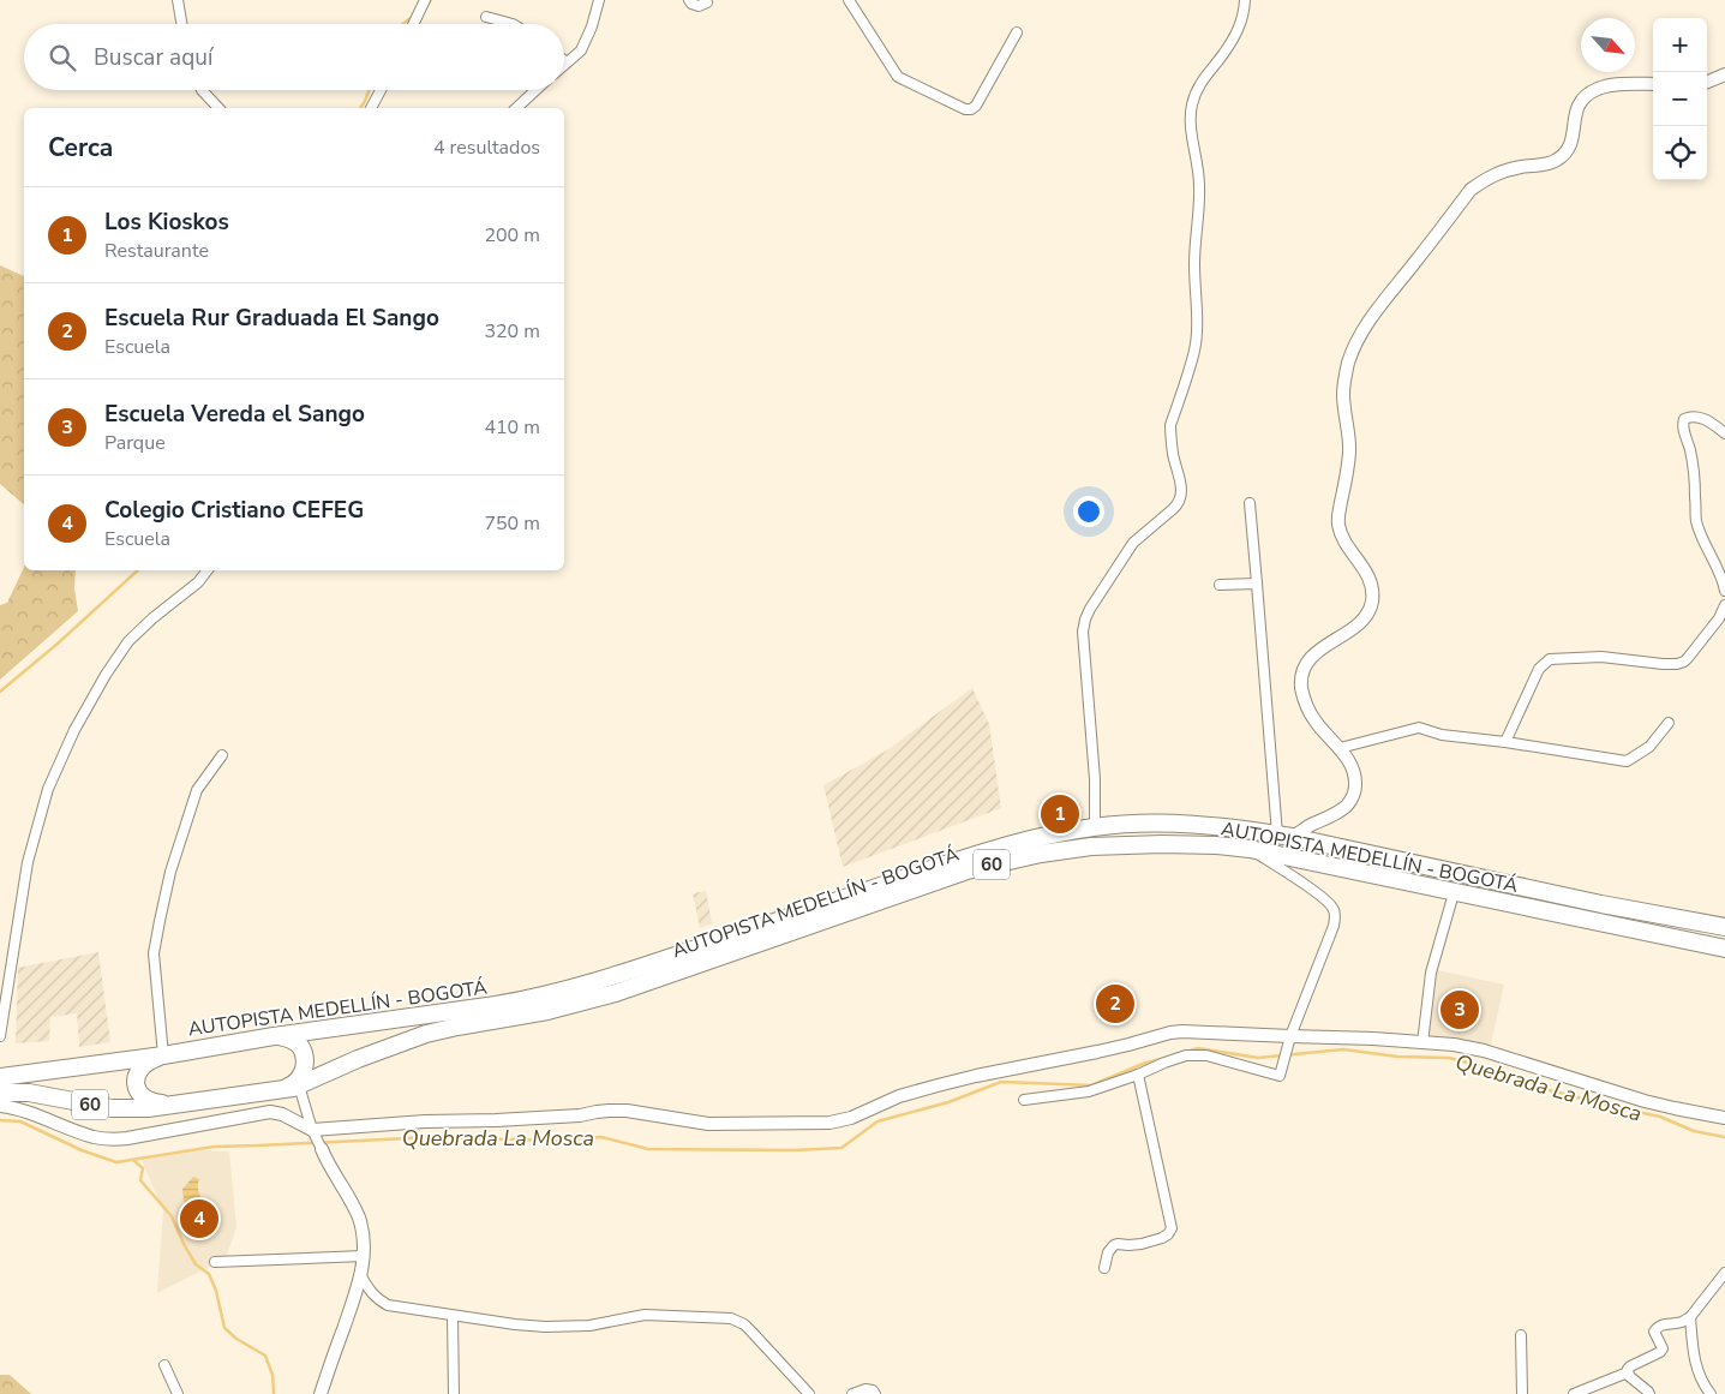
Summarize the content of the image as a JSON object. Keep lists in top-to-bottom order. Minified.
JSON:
{"streets":{"highway":["AUTOPISTA MEDELLÍN - BOGOTÁ","60"]},"water":["Quebrada La Mosca"],"north":"bottom right","page":{"map_buttons":["+","−"],"search":"Buscar aquí","heading":["Cerca","4 resultados"],"list":[{"mark":"1","name":"Los Kioskos","note":"Restaurante","value":"200 m"},{"mark":"2","name":"Escuela Rur Graduada El Sango","note":"Escuela","value":"320 m"},{"mark":"3","name":"Escuela Vereda el Sango","note":"Parque","value":"410 m"},{"mark":"4","name":"Colegio Cristiano CEFEG","note":"Escuela","value":"750 m"}],"pins":["1","2","3","4"]}}
